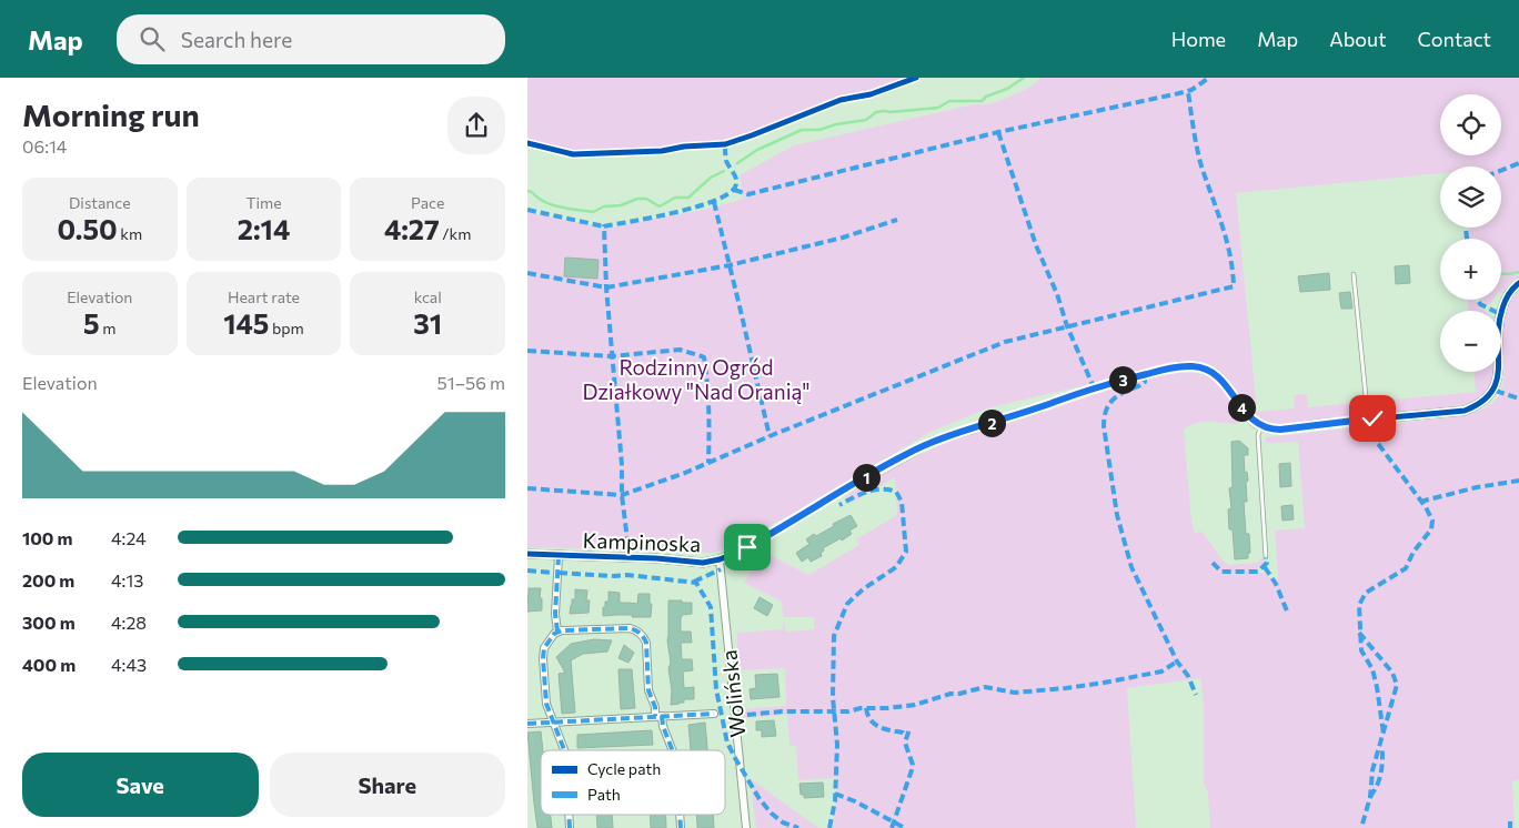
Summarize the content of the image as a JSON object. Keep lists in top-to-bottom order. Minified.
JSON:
{"streets":{"street":["Kampinoska","Wolińska"]},"crossings":[["Kampinoska","Wolińska"]],"parks":["Rodzinny Ogród Działkowy \"Nad Oranią\""],"legend":["Cycle path","Path"],"page":{"header":"Map","search":"Search here","nav":["Home","Map","About","Contact"],"heading":["Morning run","06:14"],"map_buttons":["+","−"],"stats":[["Distance","0.50 km"],["Time","2:14"],["Pace","4:27 /km"],["Elevation","5 m"],["Heart rate","145 bpm"],["kcal","31"]],"chart":["Elevation","51–56 m"],"pins":["3","4","2","1"],"list":[{"name":"100 m","note":"4:24"},{"name":"200 m","note":"4:13"},{"name":"300 m","note":"4:28"},{"name":"400 m","note":"4:43"}],"buttons":["Save","Share"]}}
